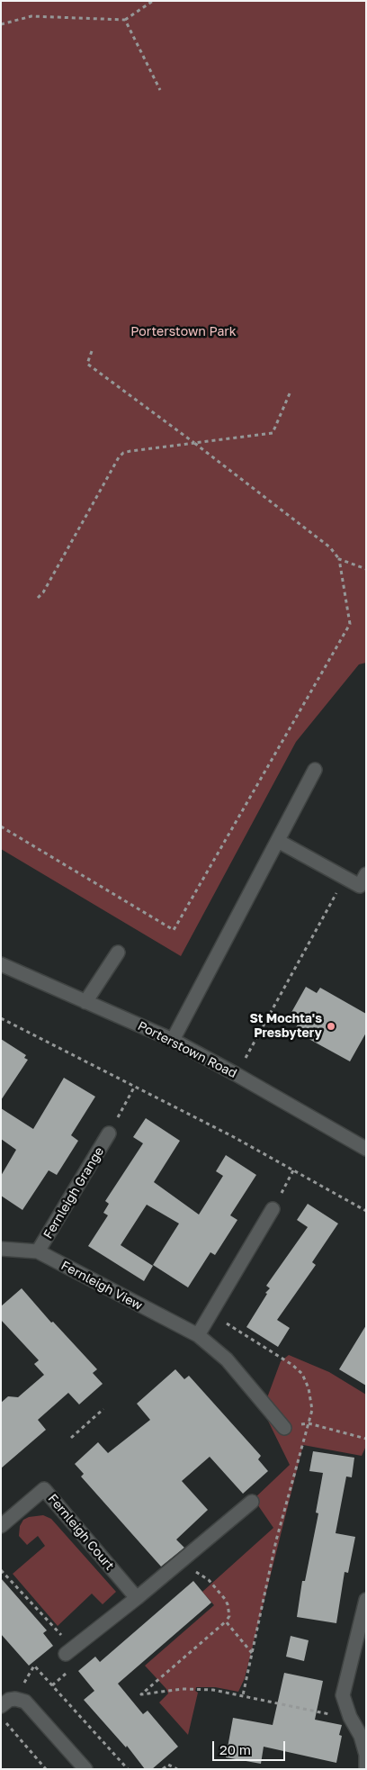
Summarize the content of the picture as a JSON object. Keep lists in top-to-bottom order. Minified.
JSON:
{"streets":{"street":["Porterstown Road","Fernleigh Grange","Fernleigh View","Fernleigh Court"]},"crossings":[["Fernleigh Grange","Fernleigh View"]],"parks":["Porterstown Park"],"places":["St Mochta's Presbytery"],"scale_bar":"20 m"}
